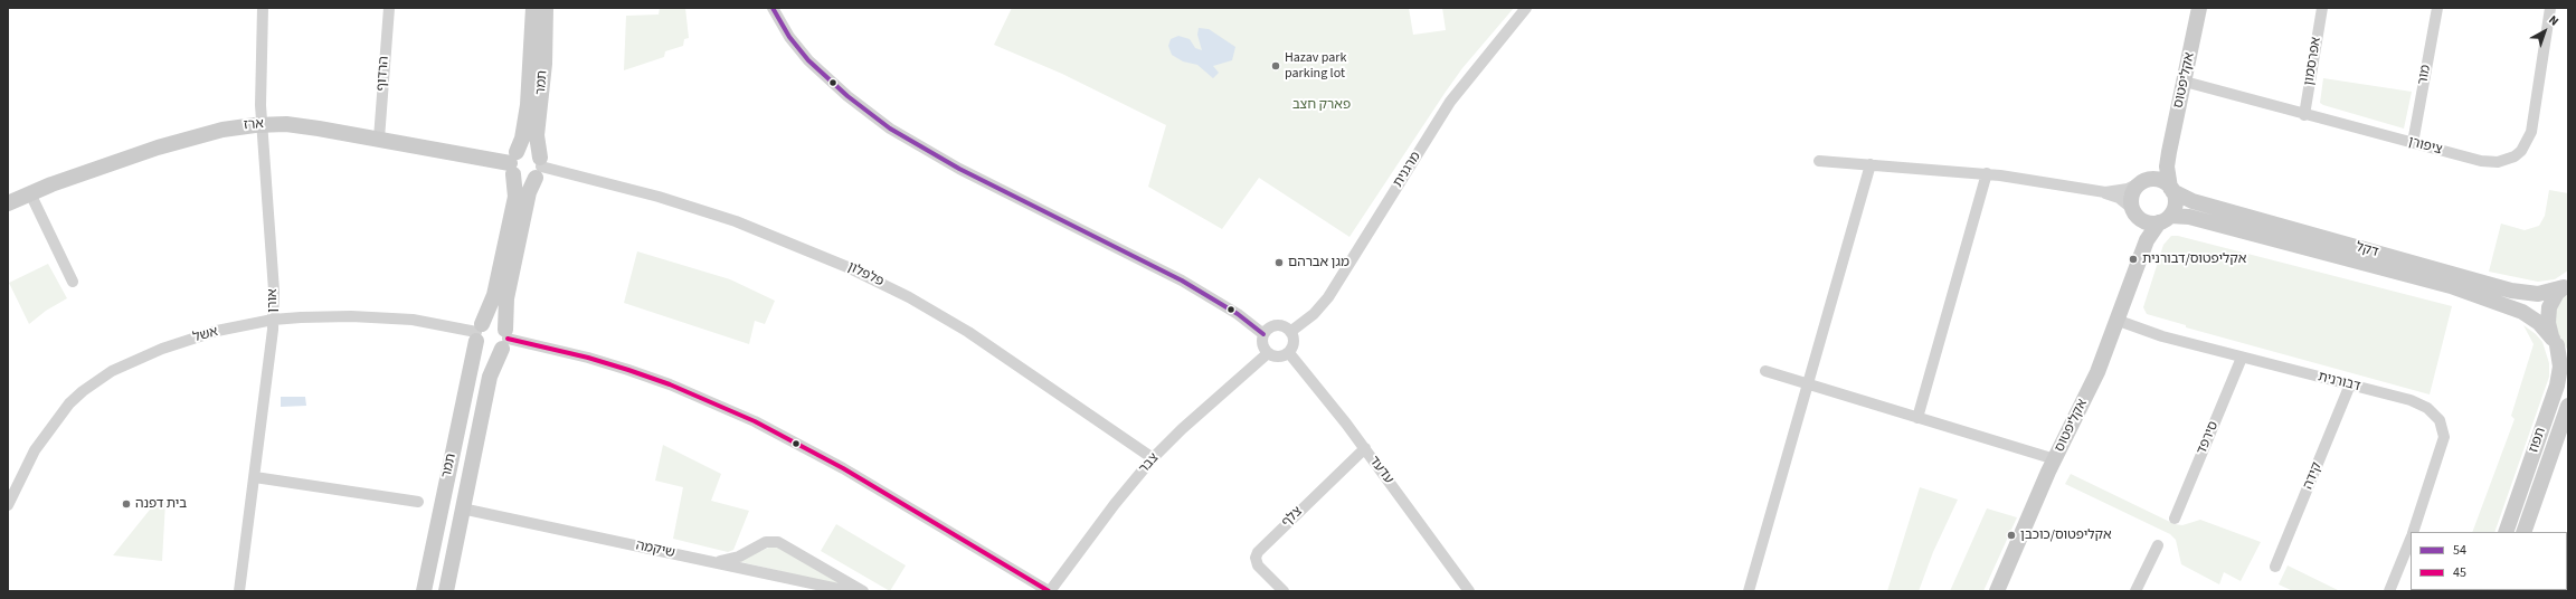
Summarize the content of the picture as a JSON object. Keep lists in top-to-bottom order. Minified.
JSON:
{"streets":{"street":["אפרסמון","הרדוף","מור","אקליפטוס","תמר","ארז","ציפורן","מרגנית","דקל","פלפלון","אורן","אשל","דבורנית","סירפד","תפוז","צבר","עדעד","קידה","צלף","שיקמה"]},"crossings":[["אפרסמון","ציפורן"],["הרדוף","ארז"],["מור","ציפורן"],["אקליפטוס","ציפורן"],["אקליפטוס","דקל"],["אקליפטוס","דבורנית"],["תמר","ארז"],["תמר","פלפלון"],["תמר","אשל"],["תמר","שיקמה"],["ארז","אורן"],["מרגנית","צבר"],["מרגנית","עדעד"],["דקל","תפוז"],["פלפלון","צבר"],["אורן","אשל"],["דבורנית","סירפד"],["דבורנית","קידה"],["צבר","עדעד"],["עדעד","צלף"]],"parks":["פארק חצב"],"places":["Hazav park parking lot","אקליפטוס/דבורנית","מגן אברהם","בית דפנה","אקליפטוס/כוכבן"],"lines":["transit line 54","transit line 45"],"legend":["54","45"],"north":"top right"}
